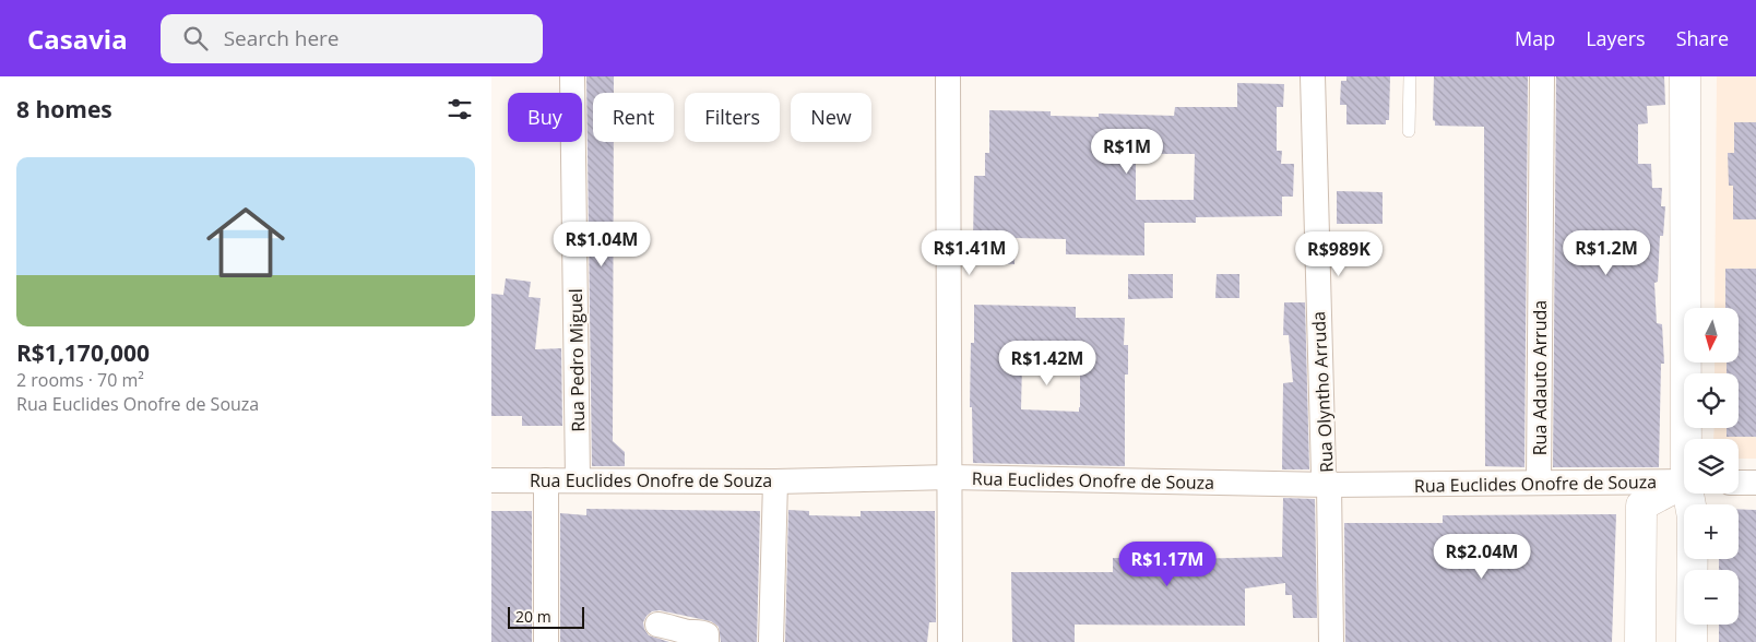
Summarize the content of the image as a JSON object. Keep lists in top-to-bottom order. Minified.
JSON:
{"streets":{"street":["Rua Pedro Miguel","Rua Adauto Arruda","Rua Olyntho Arruda","Rua Euclides Onofre de Souza"]},"crossings":[["Rua Pedro Miguel","Rua Euclides Onofre de Souza"],["Rua Adauto Arruda","Rua Euclides Onofre de Souza"],["Rua Olyntho Arruda","Rua Euclides Onofre de Souza"]],"scale_bar":"20 m","north":"bottom","page":{"header":"Casavia","search":"Search here","nav":["Map","Layers","Share"],"heading":"8 homes","chip":["Buy","Rent","Filters","New"],"price":["R$1M","R$1.04M","R$1.41M","R$1.2M","R$989K","R$1.42M","R$2.04M","R$1.17M"],"list":[{"name":"R$1,170,000","note":"2 rooms · 70 m² · Rua Euclides Onofre de Souza"}],"map_buttons":["+","−"],"scale":"20 m"}}
